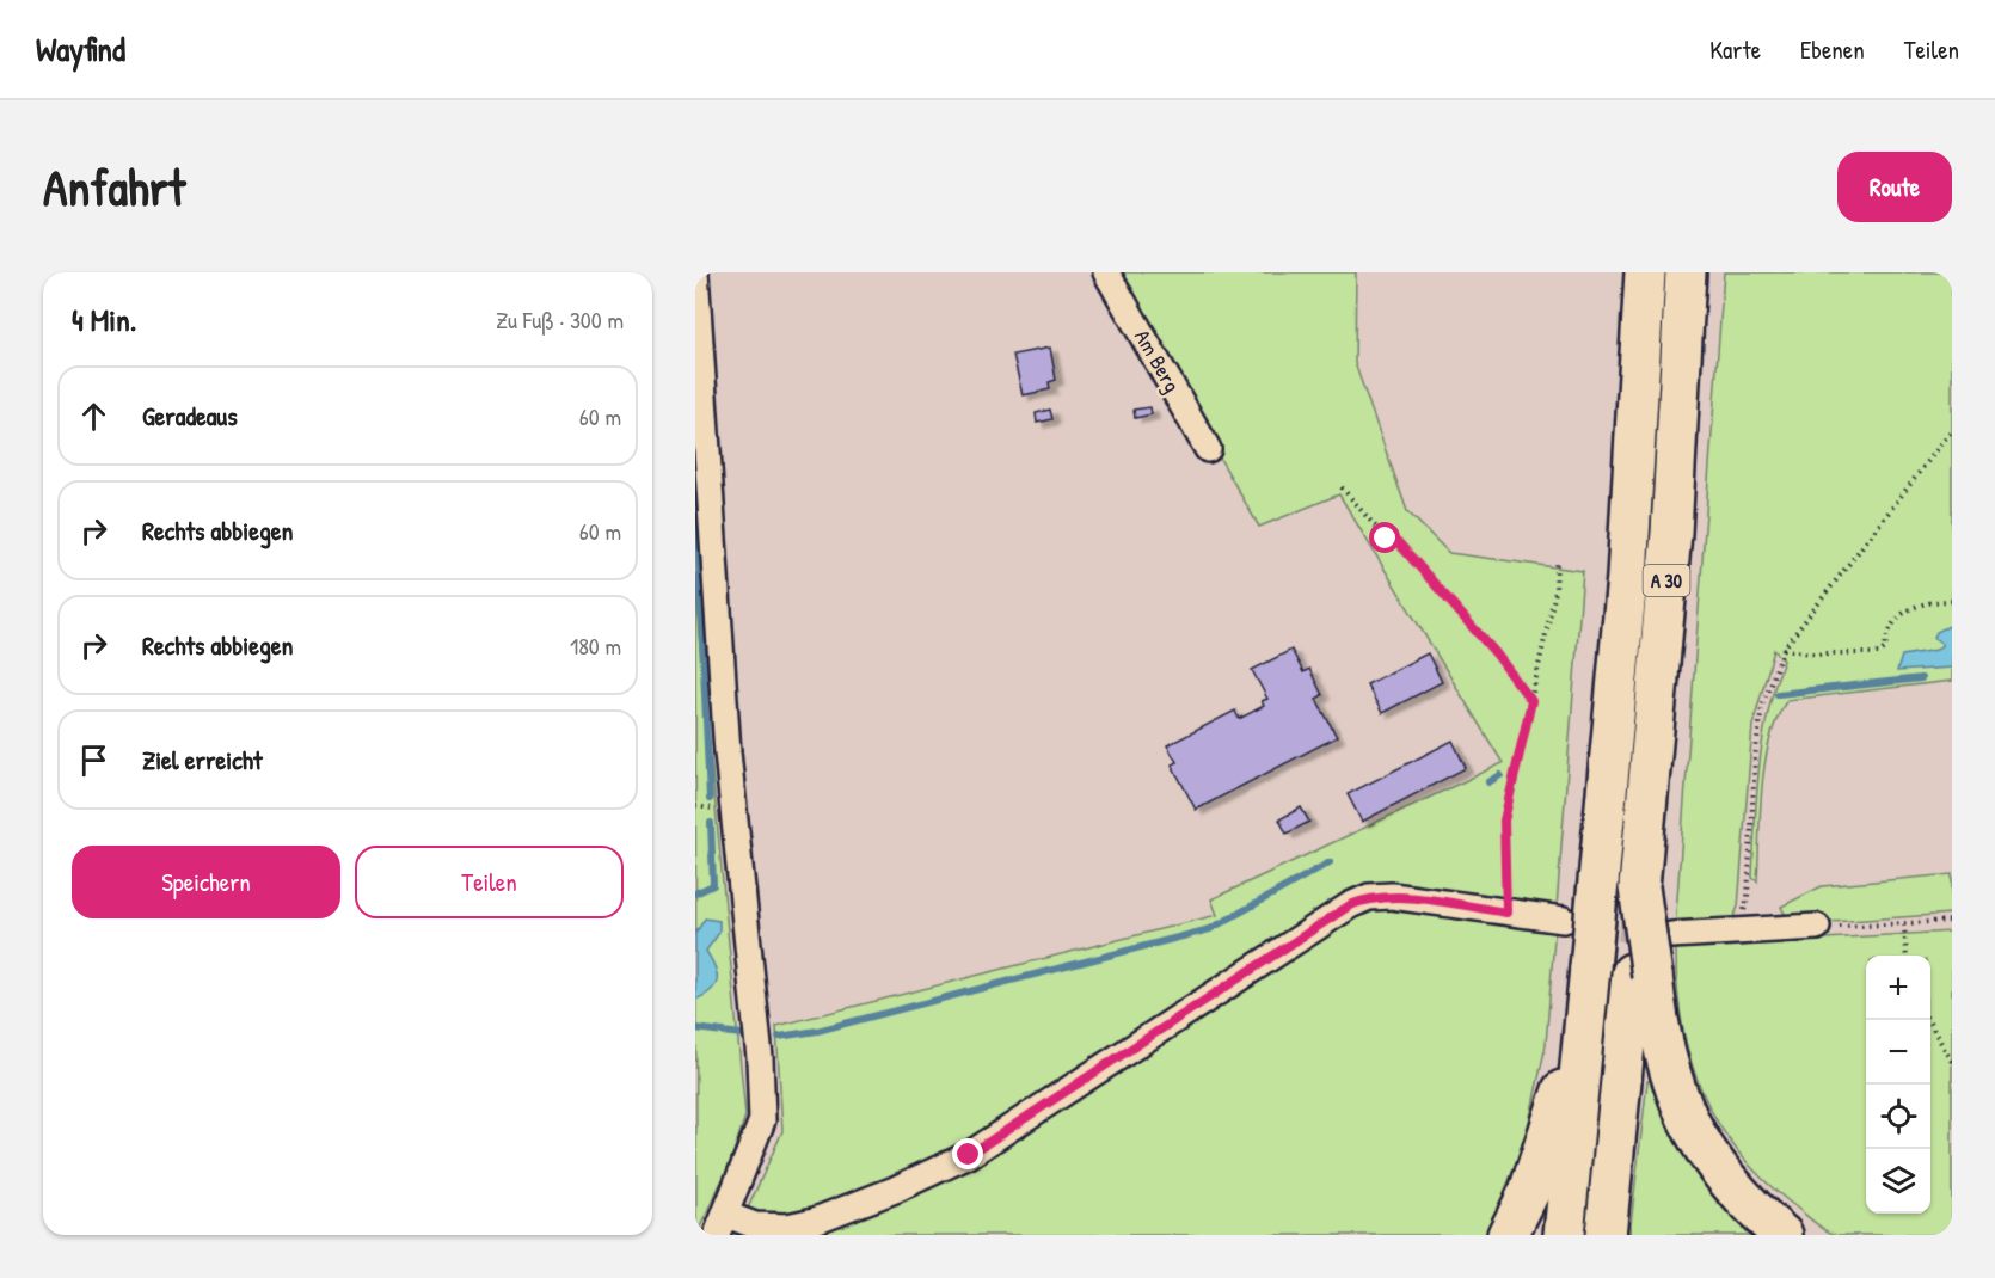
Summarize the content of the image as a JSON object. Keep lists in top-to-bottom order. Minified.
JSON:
{"streets":{"highway":["A 30"],"street":["Am Berg"]},"page":{"header":"Wayfind","nav":["Karte","Ebenen","Teilen"],"buttons":["Route",["Speichern","Teilen"]],"title":"Anfahrt","heading":["4 Min.","Zu Fuß · 300 m"],"list":[["Geradeaus","60 m"],["Rechts abbiegen","60 m"],["Rechts abbiegen","180 m"],"Ziel erreicht"],"map_buttons":["+","−"]}}
